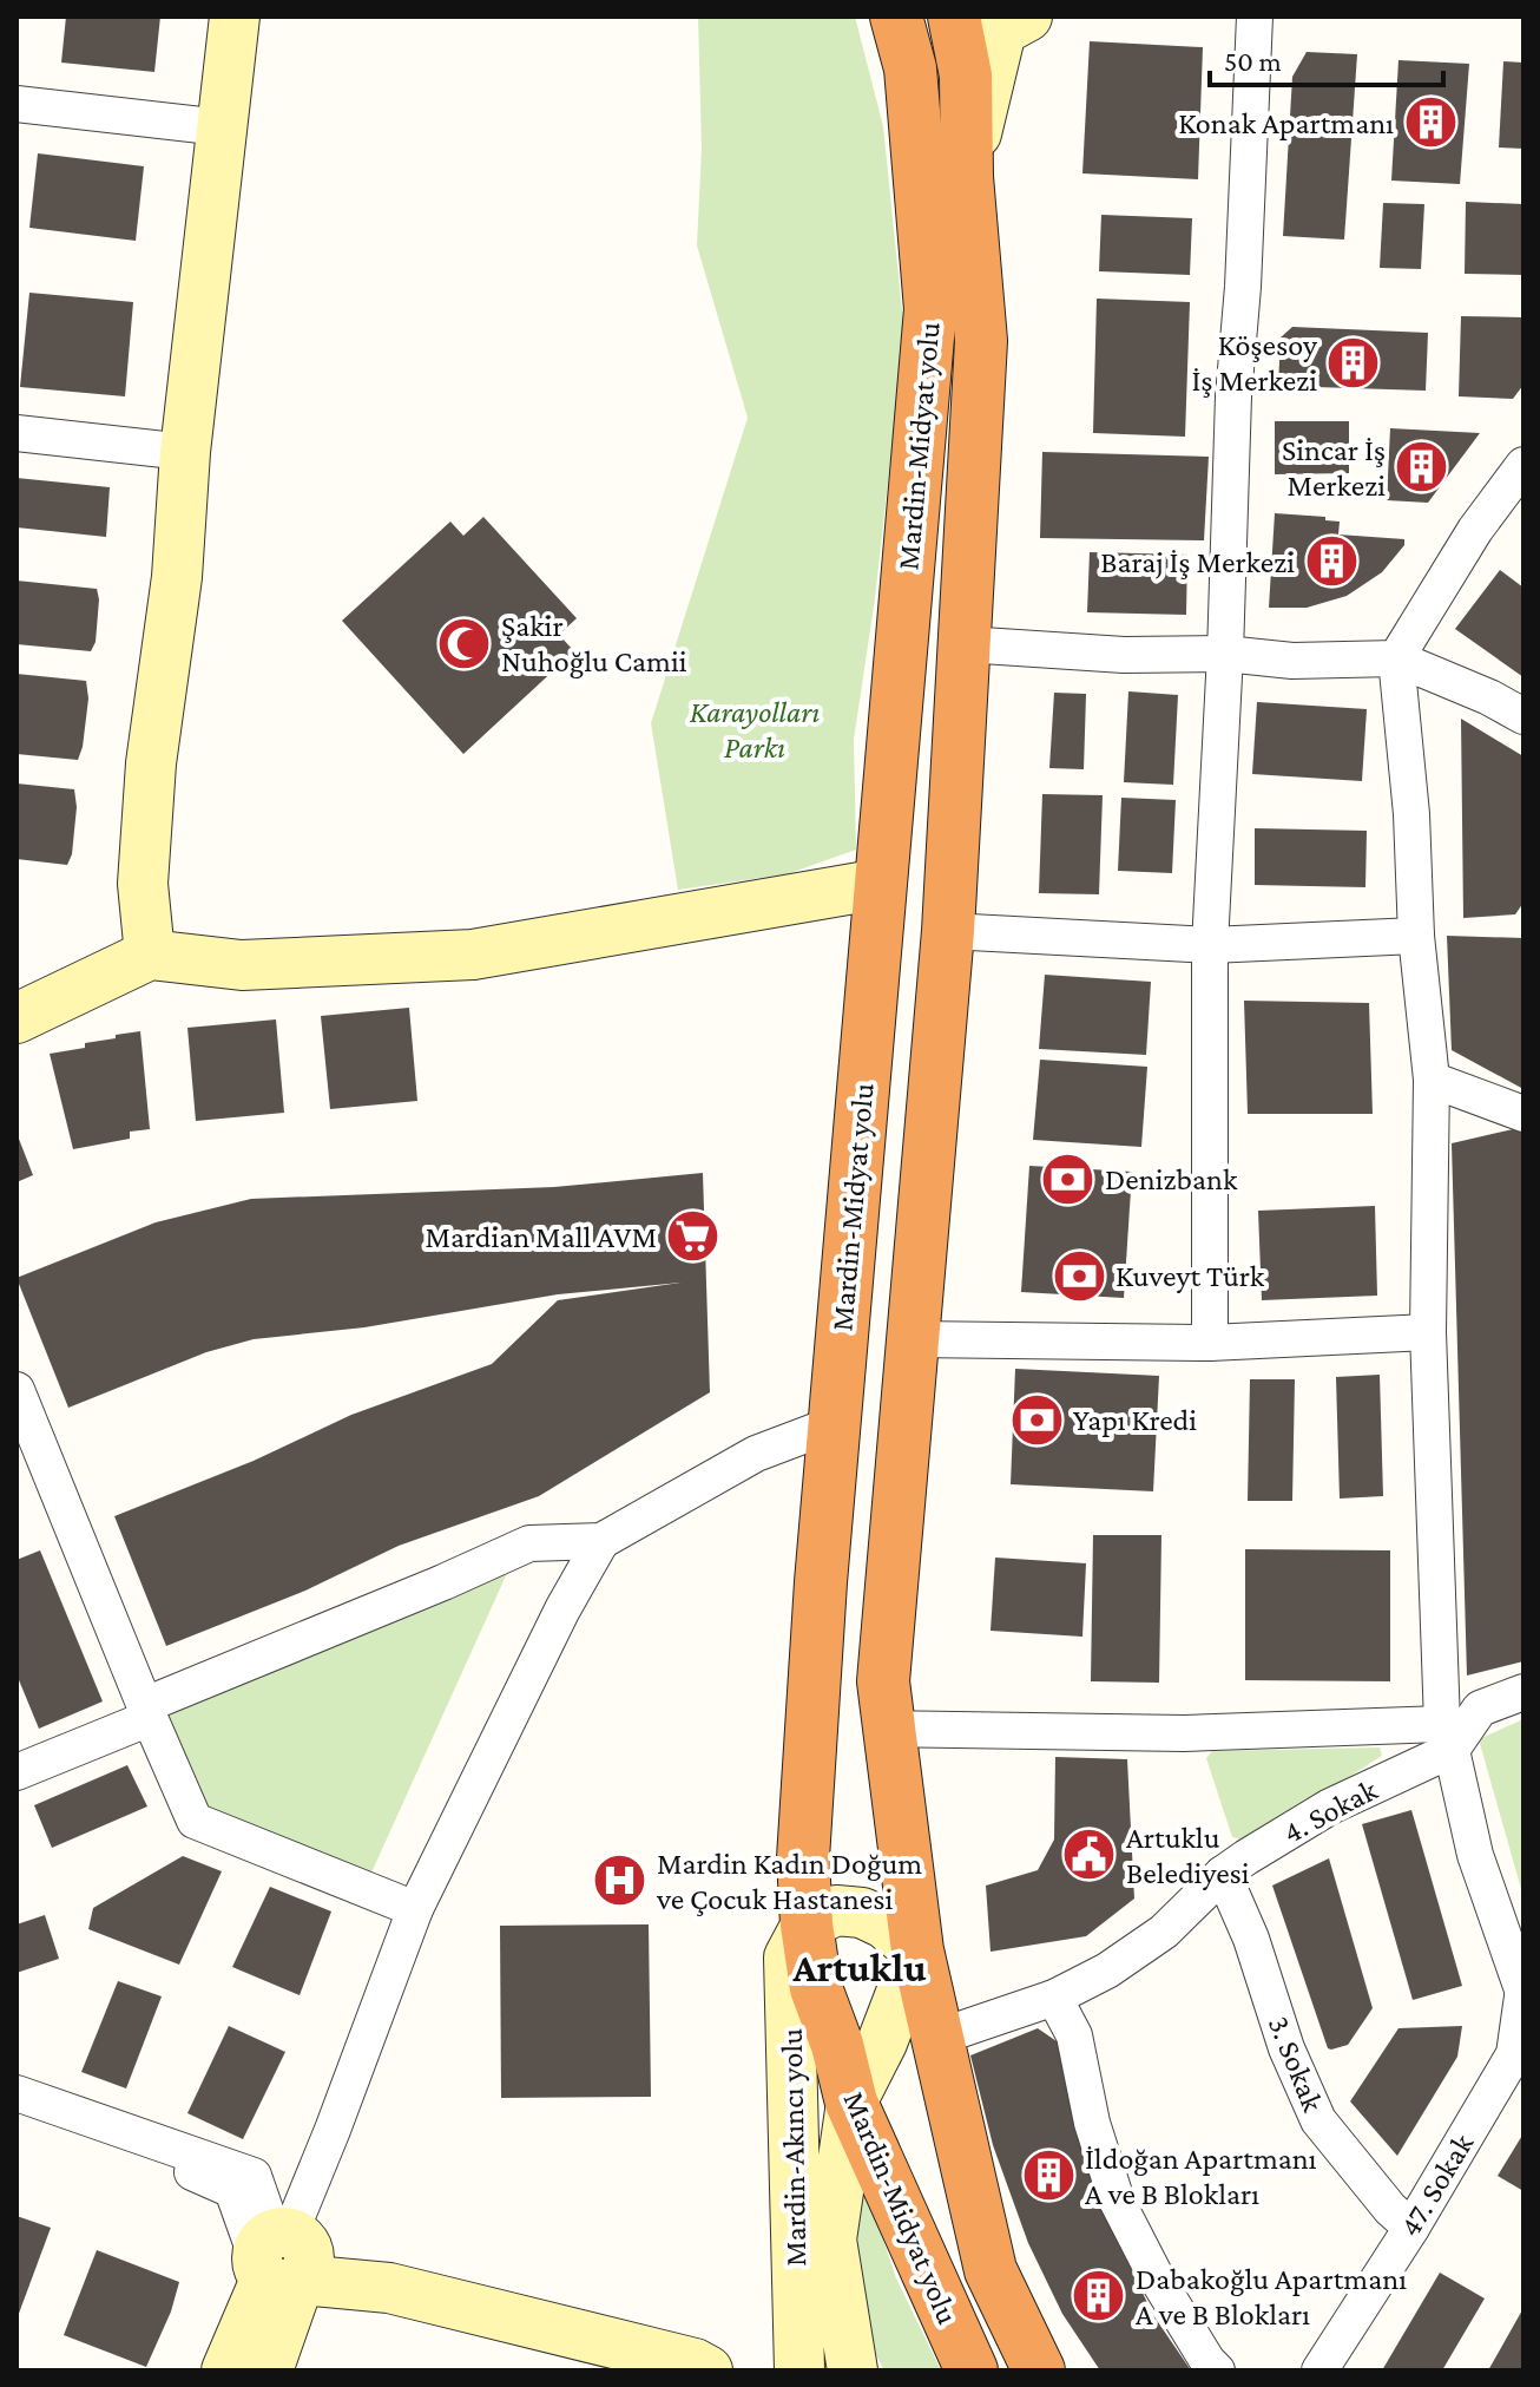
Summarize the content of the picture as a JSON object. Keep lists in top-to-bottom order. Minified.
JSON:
{"streets":{"highway":["Mardin-Midyat yolu"],"street":["4. Sokak","3. Sokak","Mardin-Akıncı yolu","47. Sokak"]},"crossings":[["Mardin-Midyat yolu","4. Sokak"],["Mardin-Midyat yolu","Mardin-Akıncı yolu"],["4. Sokak","3. Sokak"],["3. Sokak","47. Sokak"]],"districts":["Artuklu"],"parks":["Karayolları Parkı"],"places":{"building":["Konak Apartmanı","Köşesoy İş Merkezi","Sincar İş Merkezi","Baraj İş Merkezi","İldoğan Apartmanı A ve B Blokları","Dabakoğlu Apartmanı A ve B Blokları"],"mosque":["Şakir Nuhoğlu Camii"],"bank":["Denizbank","Kuveyt Türk","Yapı Kredi"],"supermarket":["Mardian Mall AVM"],"public building":["Artuklu Belediyesi"],"hospital":["Mardin Kadın Doğum ve Çocuk Hastanesi"]},"scale_bar":"50 m"}
